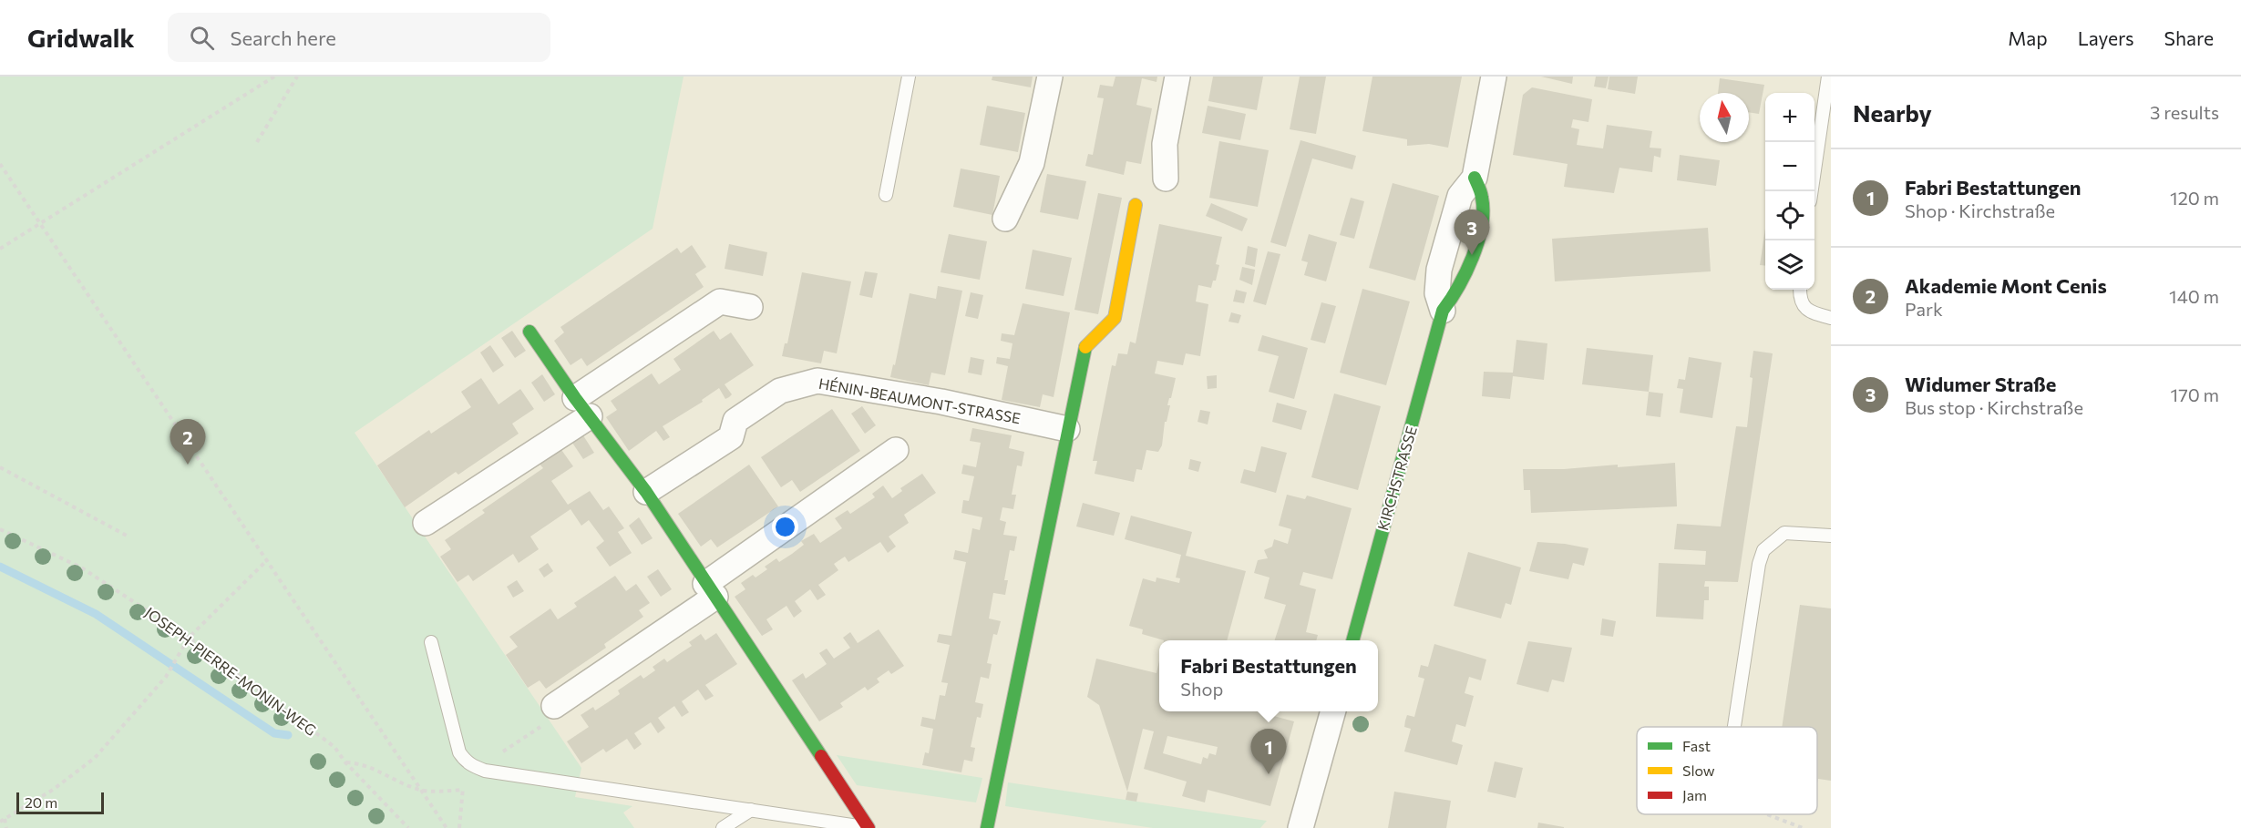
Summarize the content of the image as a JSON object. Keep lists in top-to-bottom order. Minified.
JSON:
{"streets":{"street":["HÉNIN-BEAUMONT-STRASSE","KIRCHSTRASSE"],"path":["JOSEPH-PIERRE-MONIN-WEG"]},"legend":["Fast","Slow","Jam"],"scale_bar":"20 m","north":"top","page":{"header":"Gridwalk","search":"Search here","nav":["Map","Layers","Share"],"heading":["Nearby","3 results"],"map_buttons":["+","−"],"list":[{"mark":"1","name":"Fabri Bestattungen","note":"Shop · Kirchstraße","value":"120 m"},{"mark":"2","name":"Akademie Mont Cenis","note":"Park","value":"140 m"},{"mark":"3","name":"Widumer Straße","note":"Bus stop · Kirchstraße","value":"170 m"}],"pins":["3","2","1"],"popup":["Fabri Bestattungen","Shop"],"scale":"20 m"}}
